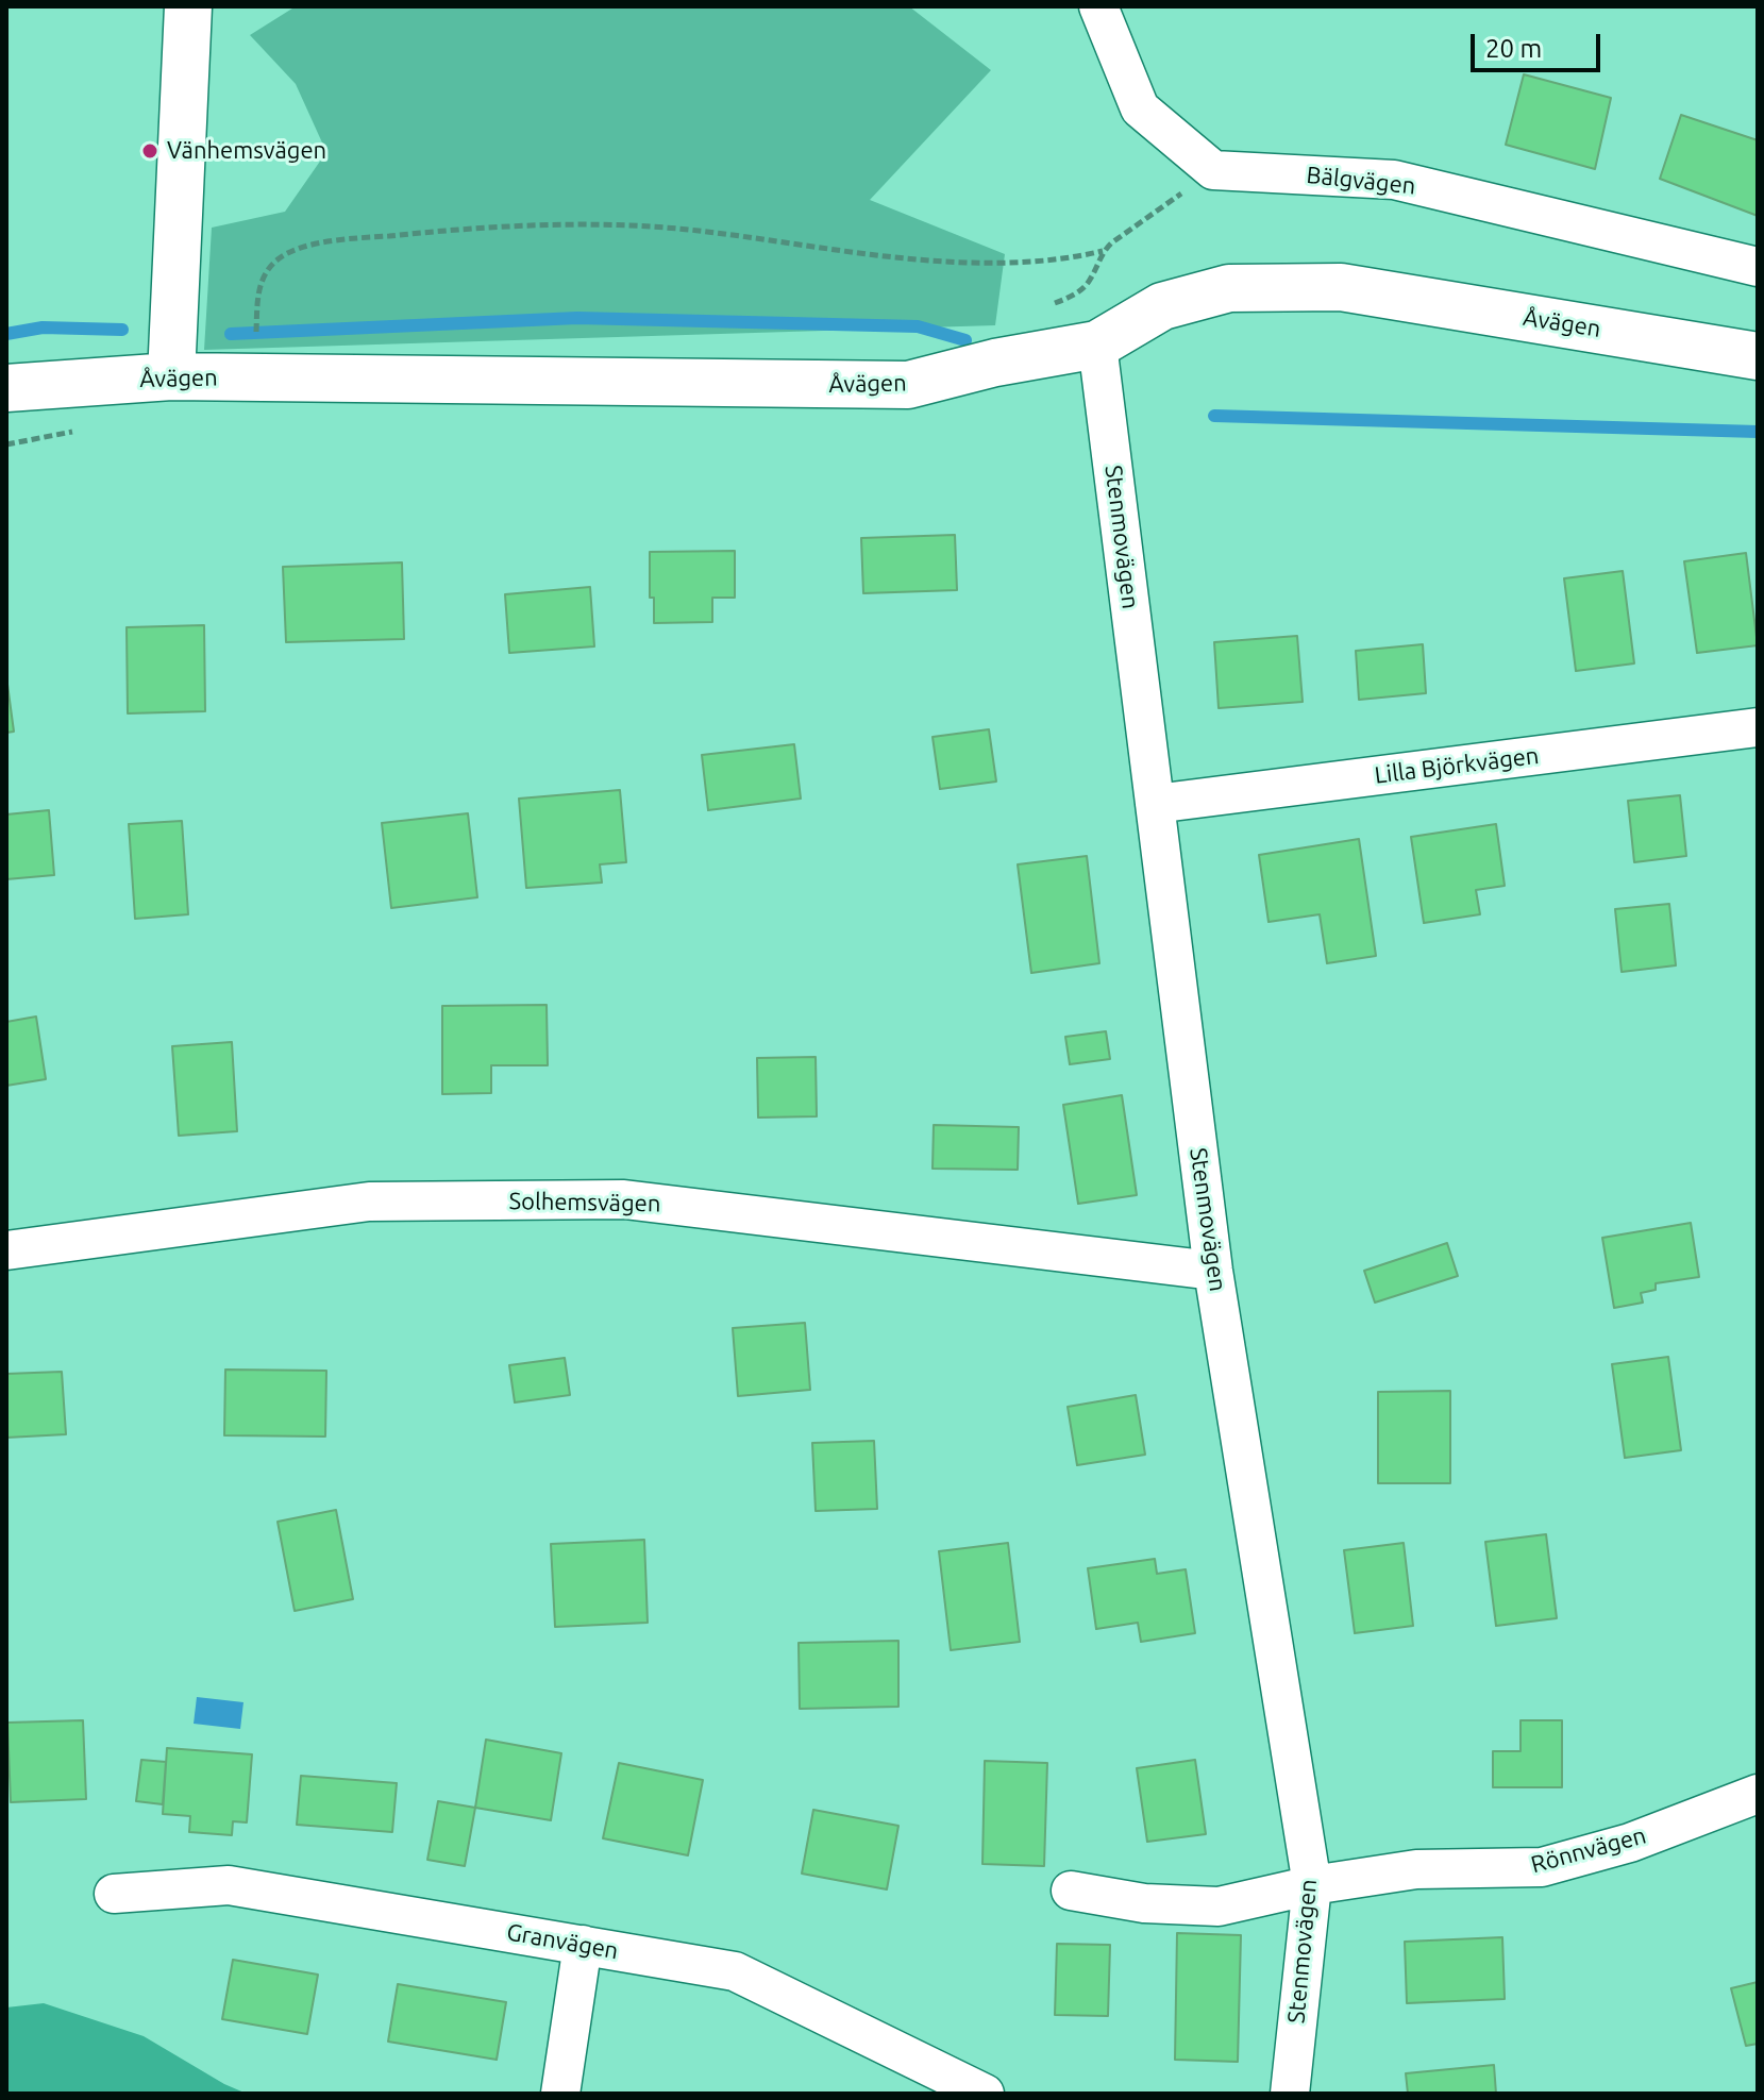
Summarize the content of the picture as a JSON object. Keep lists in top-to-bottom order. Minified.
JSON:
{"streets":{"street":["Bälgvägen","Åvägen","Stenmovägen","Lilla Björkvägen","Solhemsvägen","Rönnvägen","Granvägen"]},"crossings":[["Åvägen","Stenmovägen"],["Stenmovägen","Lilla Björkvägen"],["Stenmovägen","Solhemsvägen"],["Stenmovägen","Rönnvägen"]],"places":["Vänhemsvägen"],"scale_bar":"20 m"}
